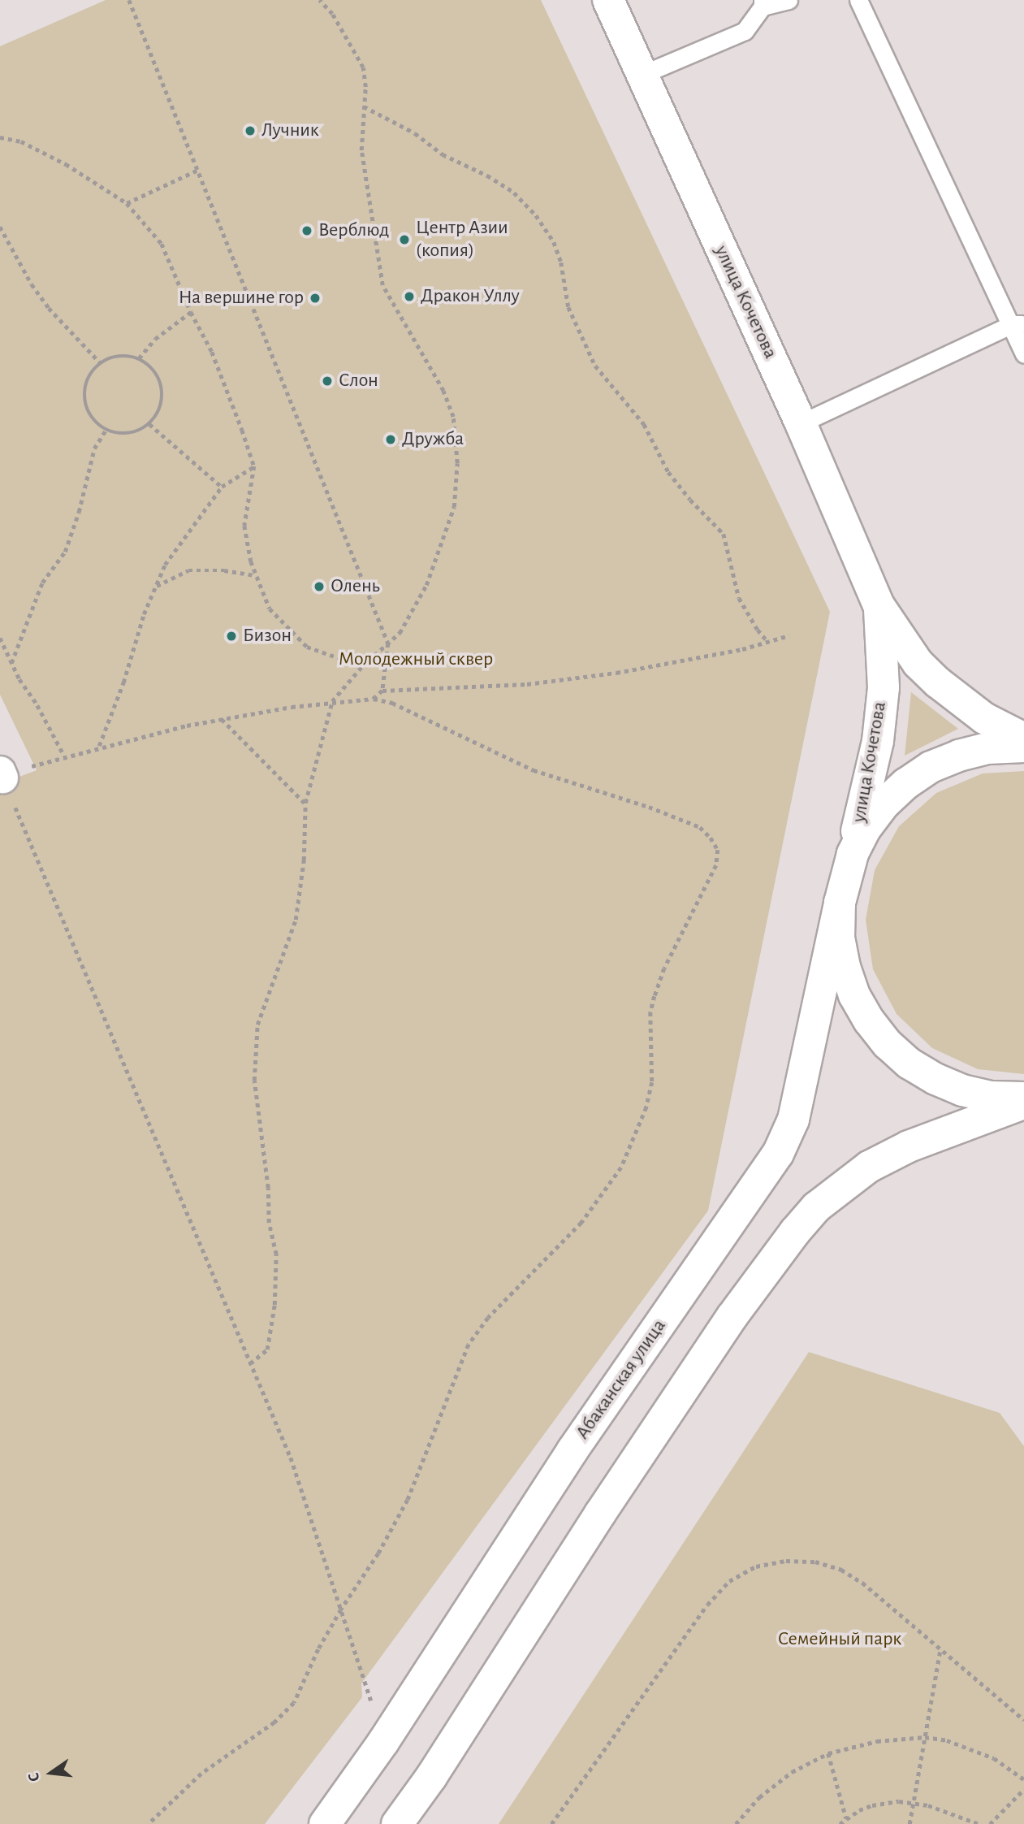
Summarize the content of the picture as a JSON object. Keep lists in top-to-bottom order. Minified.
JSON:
{"streets":{"main road":["улица Кочетова","Абаканская улица"]},"crossings":[["улица Кочетова","Абаканская улица"]],"parks":["Молодежный сквер","Семейный парк"],"places":["Лучник","Верблюд","Центр Азии (копия)","Дракон Уллу","На вершине гор","Слон","Дружба","Олень","Бизон"],"north":"left"}
